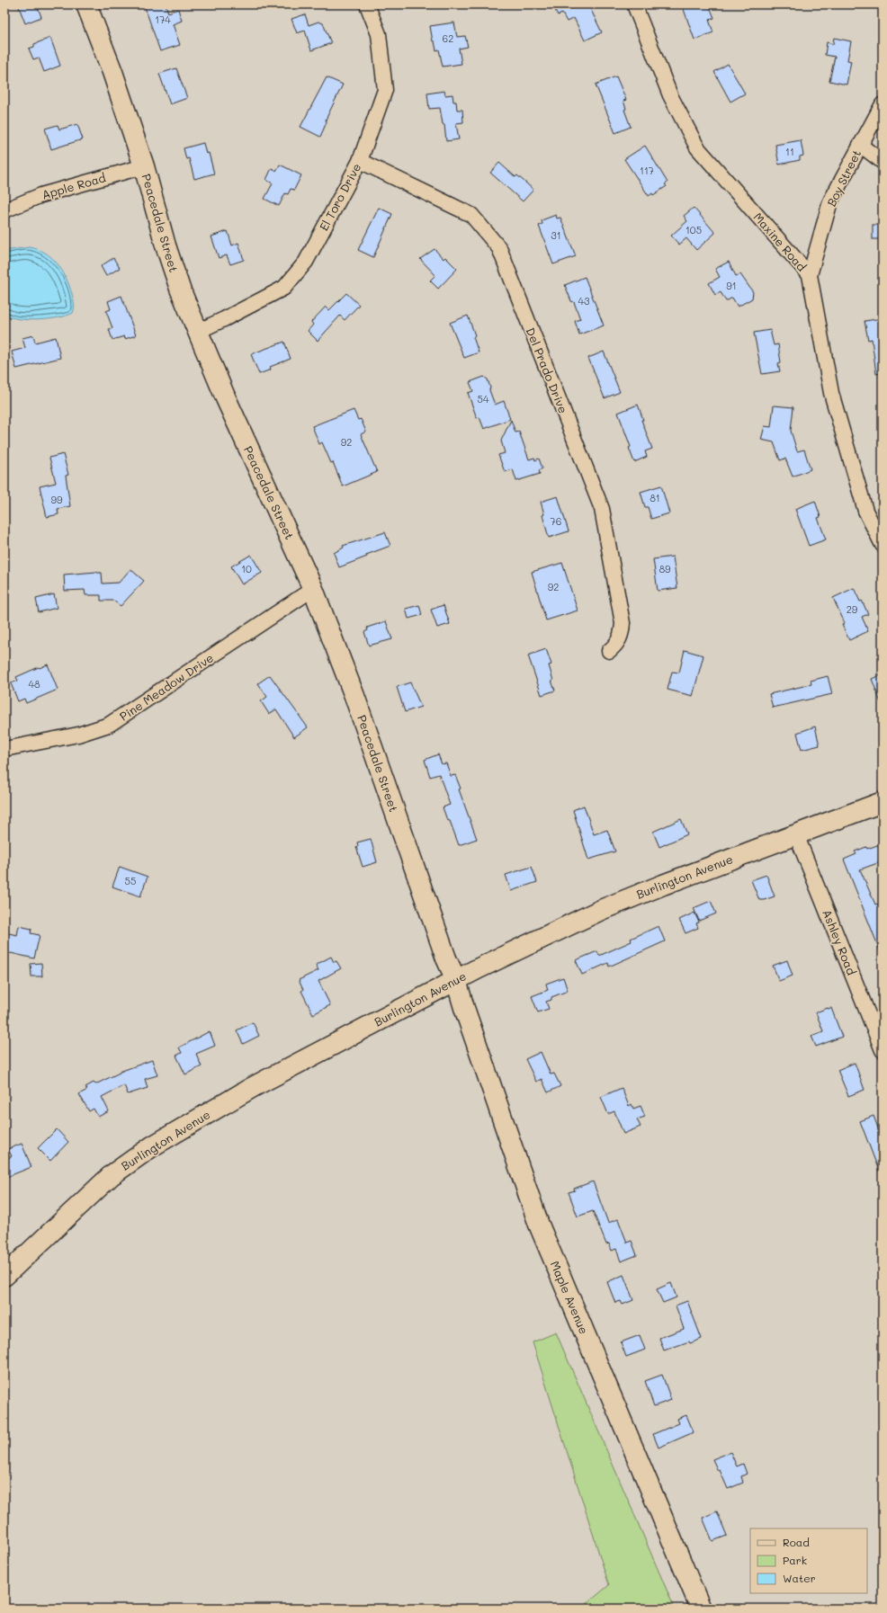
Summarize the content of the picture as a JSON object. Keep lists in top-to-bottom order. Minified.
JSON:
{"streets":{"main road":["Peacedale Street","Burlington Avenue","Maple Avenue"],"street":["Boy Street","Apple Road","El Toro Drive","Maxine Road","Del Prado Drive","Pine Meadow Drive","Ashley Road"]},"crossings":[["Boy Street","Maxine Road"],["Apple Road","Peacedale Street"],["El Toro Drive","Peacedale Street"],["El Toro Drive","Del Prado Drive"],["Peacedale Street","Pine Meadow Drive"],["Peacedale Street","Burlington Avenue"],["Peacedale Street","Maple Avenue"],["Burlington Avenue","Ashley Road"],["Burlington Avenue","Maple Avenue"]],"house_numbers":["174","62","11","117","105","31","91","43","54","92","81","99","76","10","89","92","29","48","55"],"legend":["Road","Park","Water"]}
